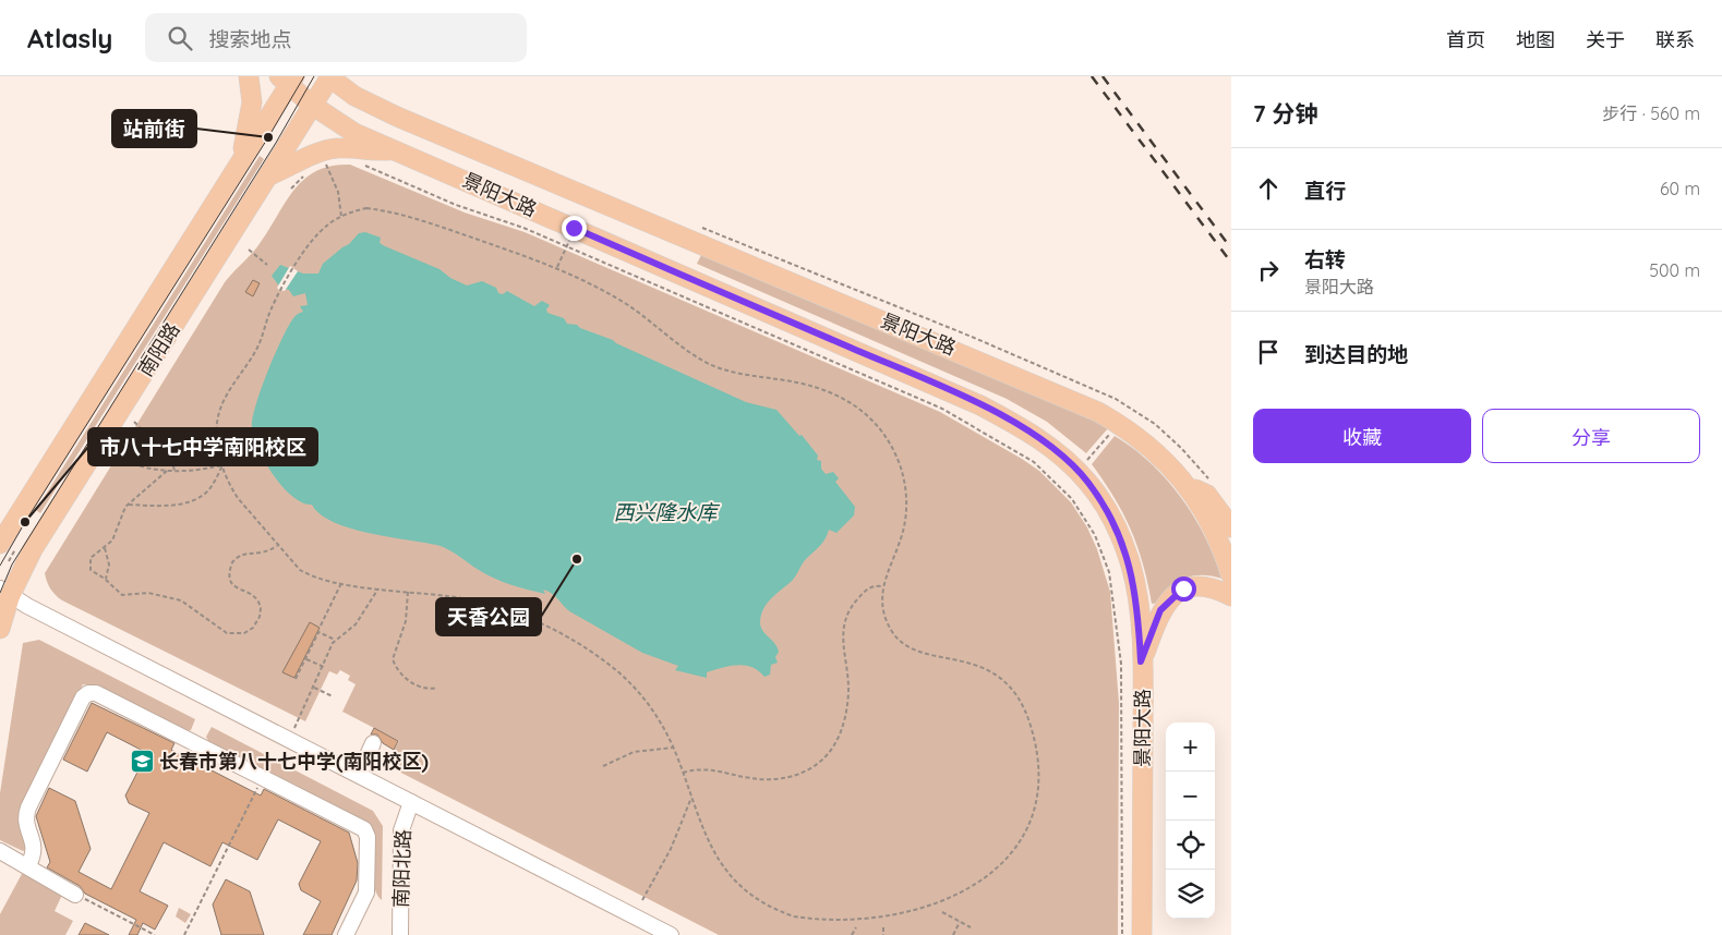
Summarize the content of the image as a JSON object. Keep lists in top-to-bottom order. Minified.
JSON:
{"streets":{"main road":["景阳大路","南阳路"],"street":["南阳北路"]},"crossings":[["景阳大路","南阳路"]],"water":["西兴隆水库"],"places":{"other":["站前街","市八十七中学南阳校区","天香公园"],"school or university":["长春市第八十七中学(南阳校区)"]},"page":{"header":"Atlasly","search":"搜索地点","nav":["首页","地图","关于","联系"],"heading":["7 分钟","步行 · 560 m"],"list":[["直行","60 m"],["右转","景阳大路","500 m"],"到达目的地"],"buttons":["收藏","分享"],"map_buttons":["+","−"]}}
